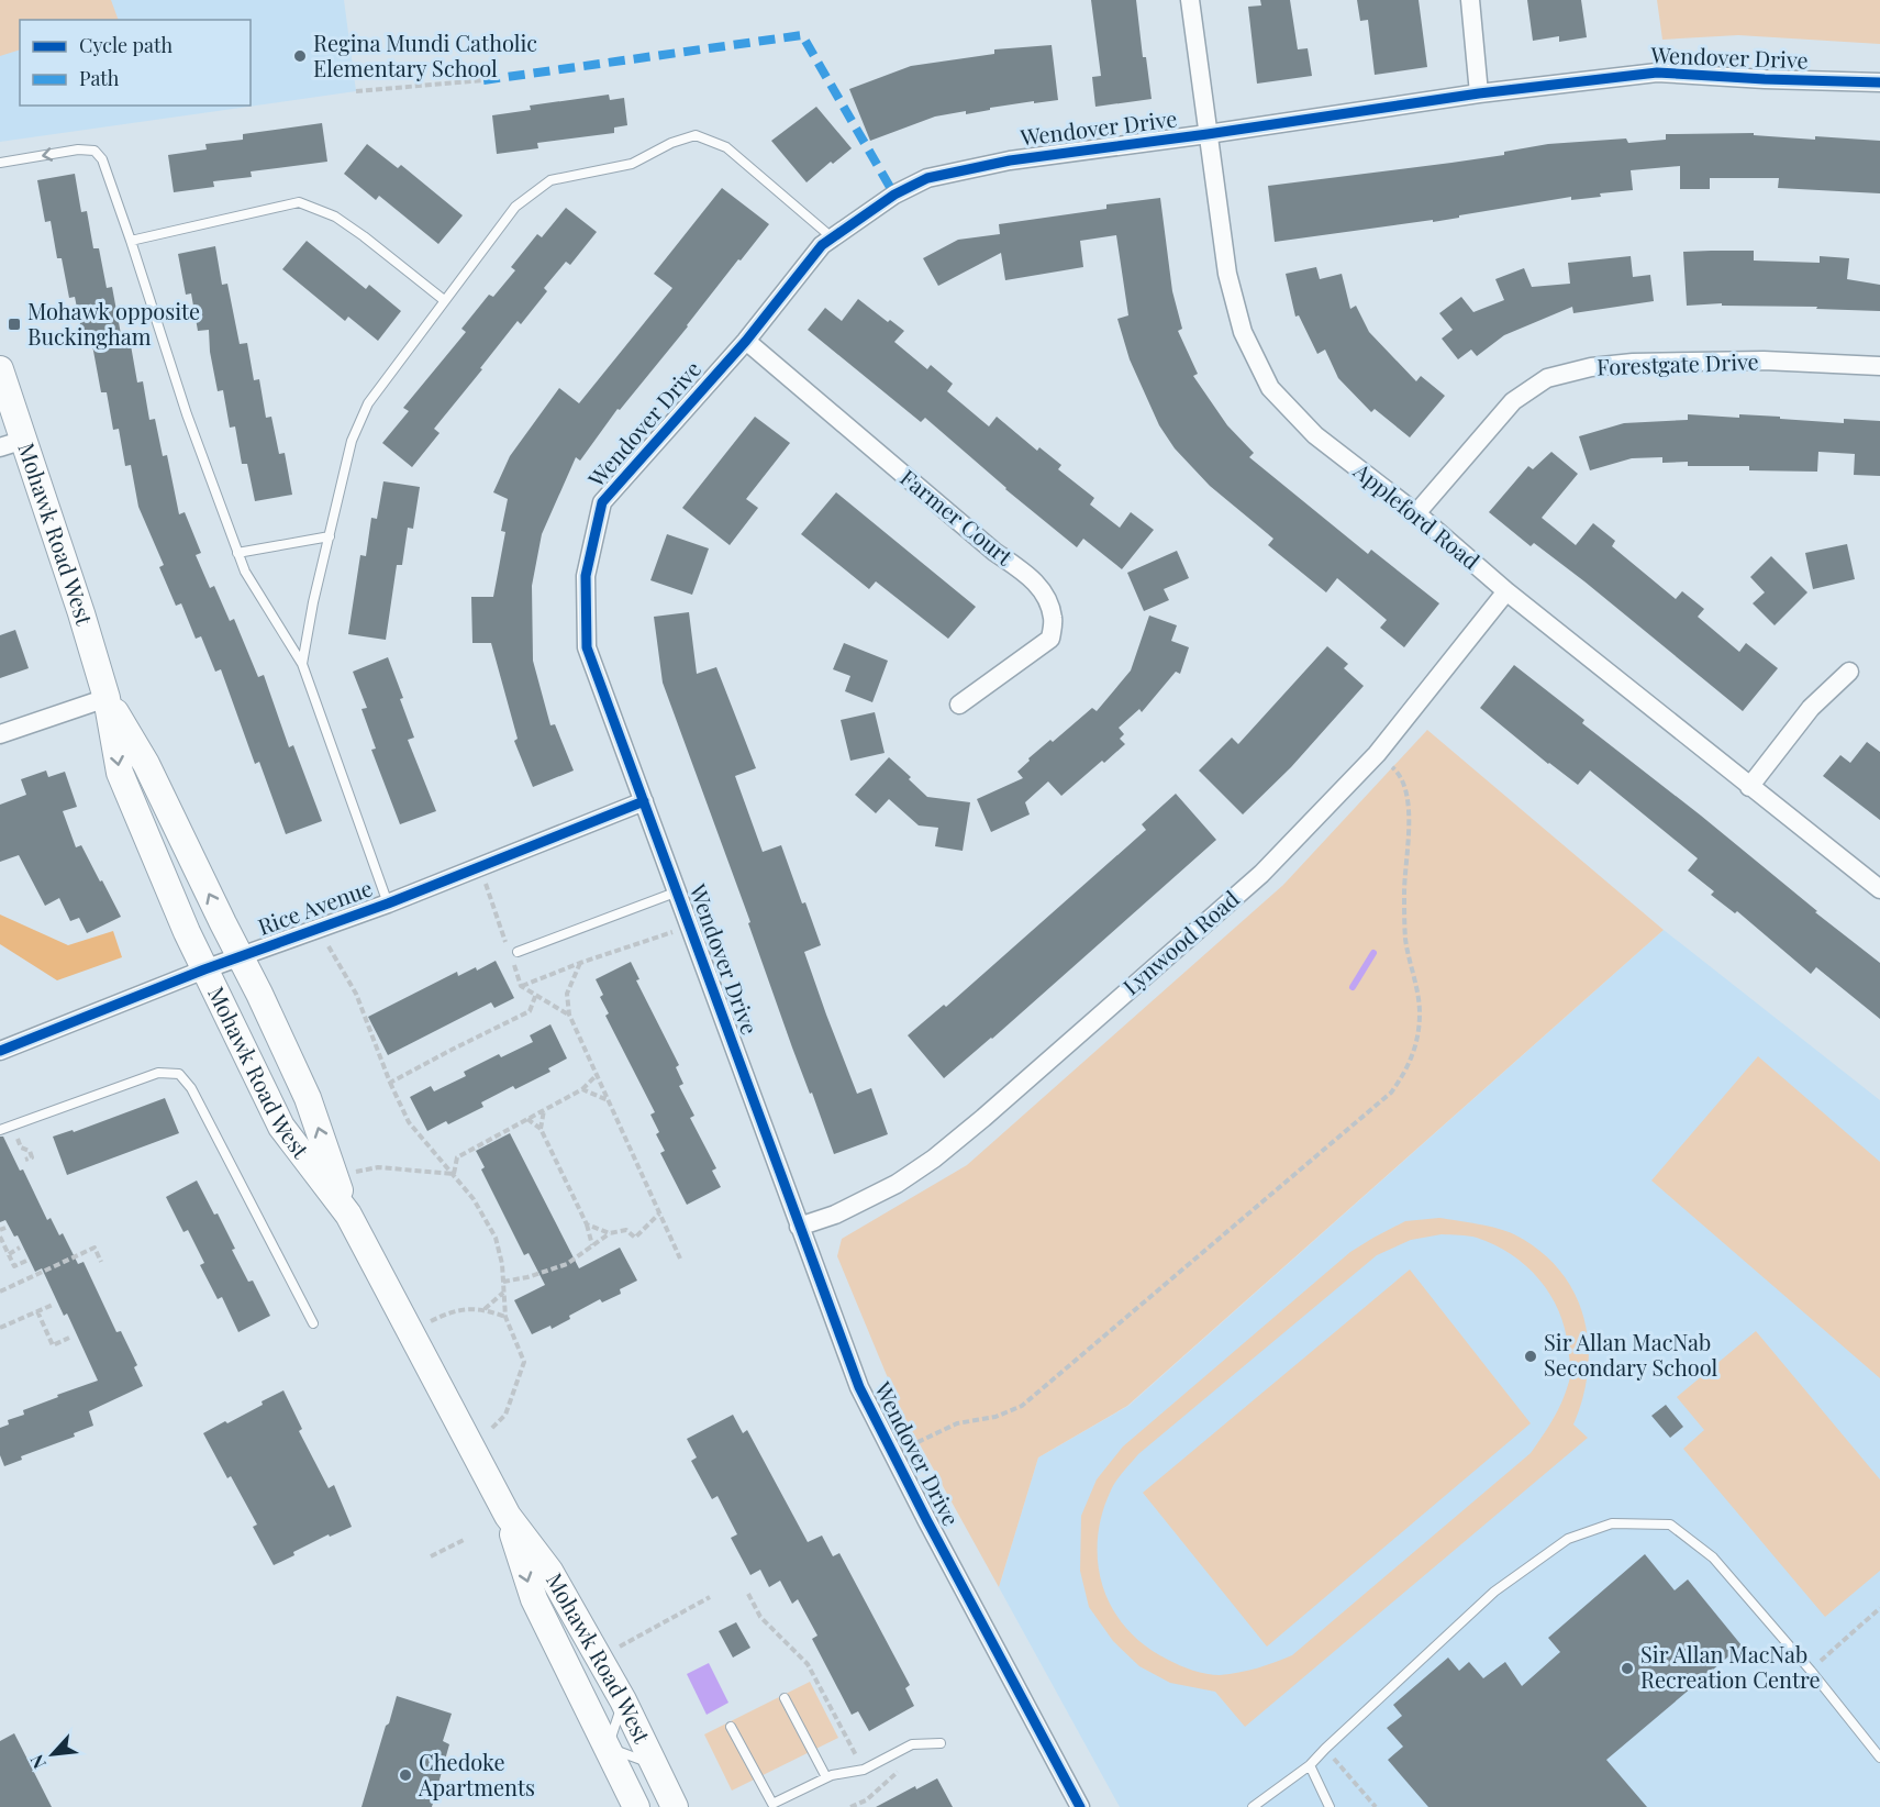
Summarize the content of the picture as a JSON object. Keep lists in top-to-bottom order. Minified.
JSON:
{"streets":{"main road":["Mohawk Road West"],"street":["Wendover Drive","Forestgate Drive","Appleford Road","Farmer Court","Rice Avenue","Lynwood Road"]},"crossings":[["Wendover Drive","Appleford Road"],["Wendover Drive","Farmer Court"],["Wendover Drive","Rice Avenue"],["Wendover Drive","Lynwood Road"],["Forestgate Drive","Appleford Road"],["Appleford Road","Lynwood Road"],["Mohawk Road West","Rice Avenue"]],"places":{"other":["Regina Mundi Catholic Elementary School","Sir Allan MacNab Secondary School","Sir Allan MacNab Recreation Centre","Chedoke Apartments"],"transit":["Mohawk opposite Buckingham"]},"legend":["Cycle path","Path"],"north":"bottom left"}
